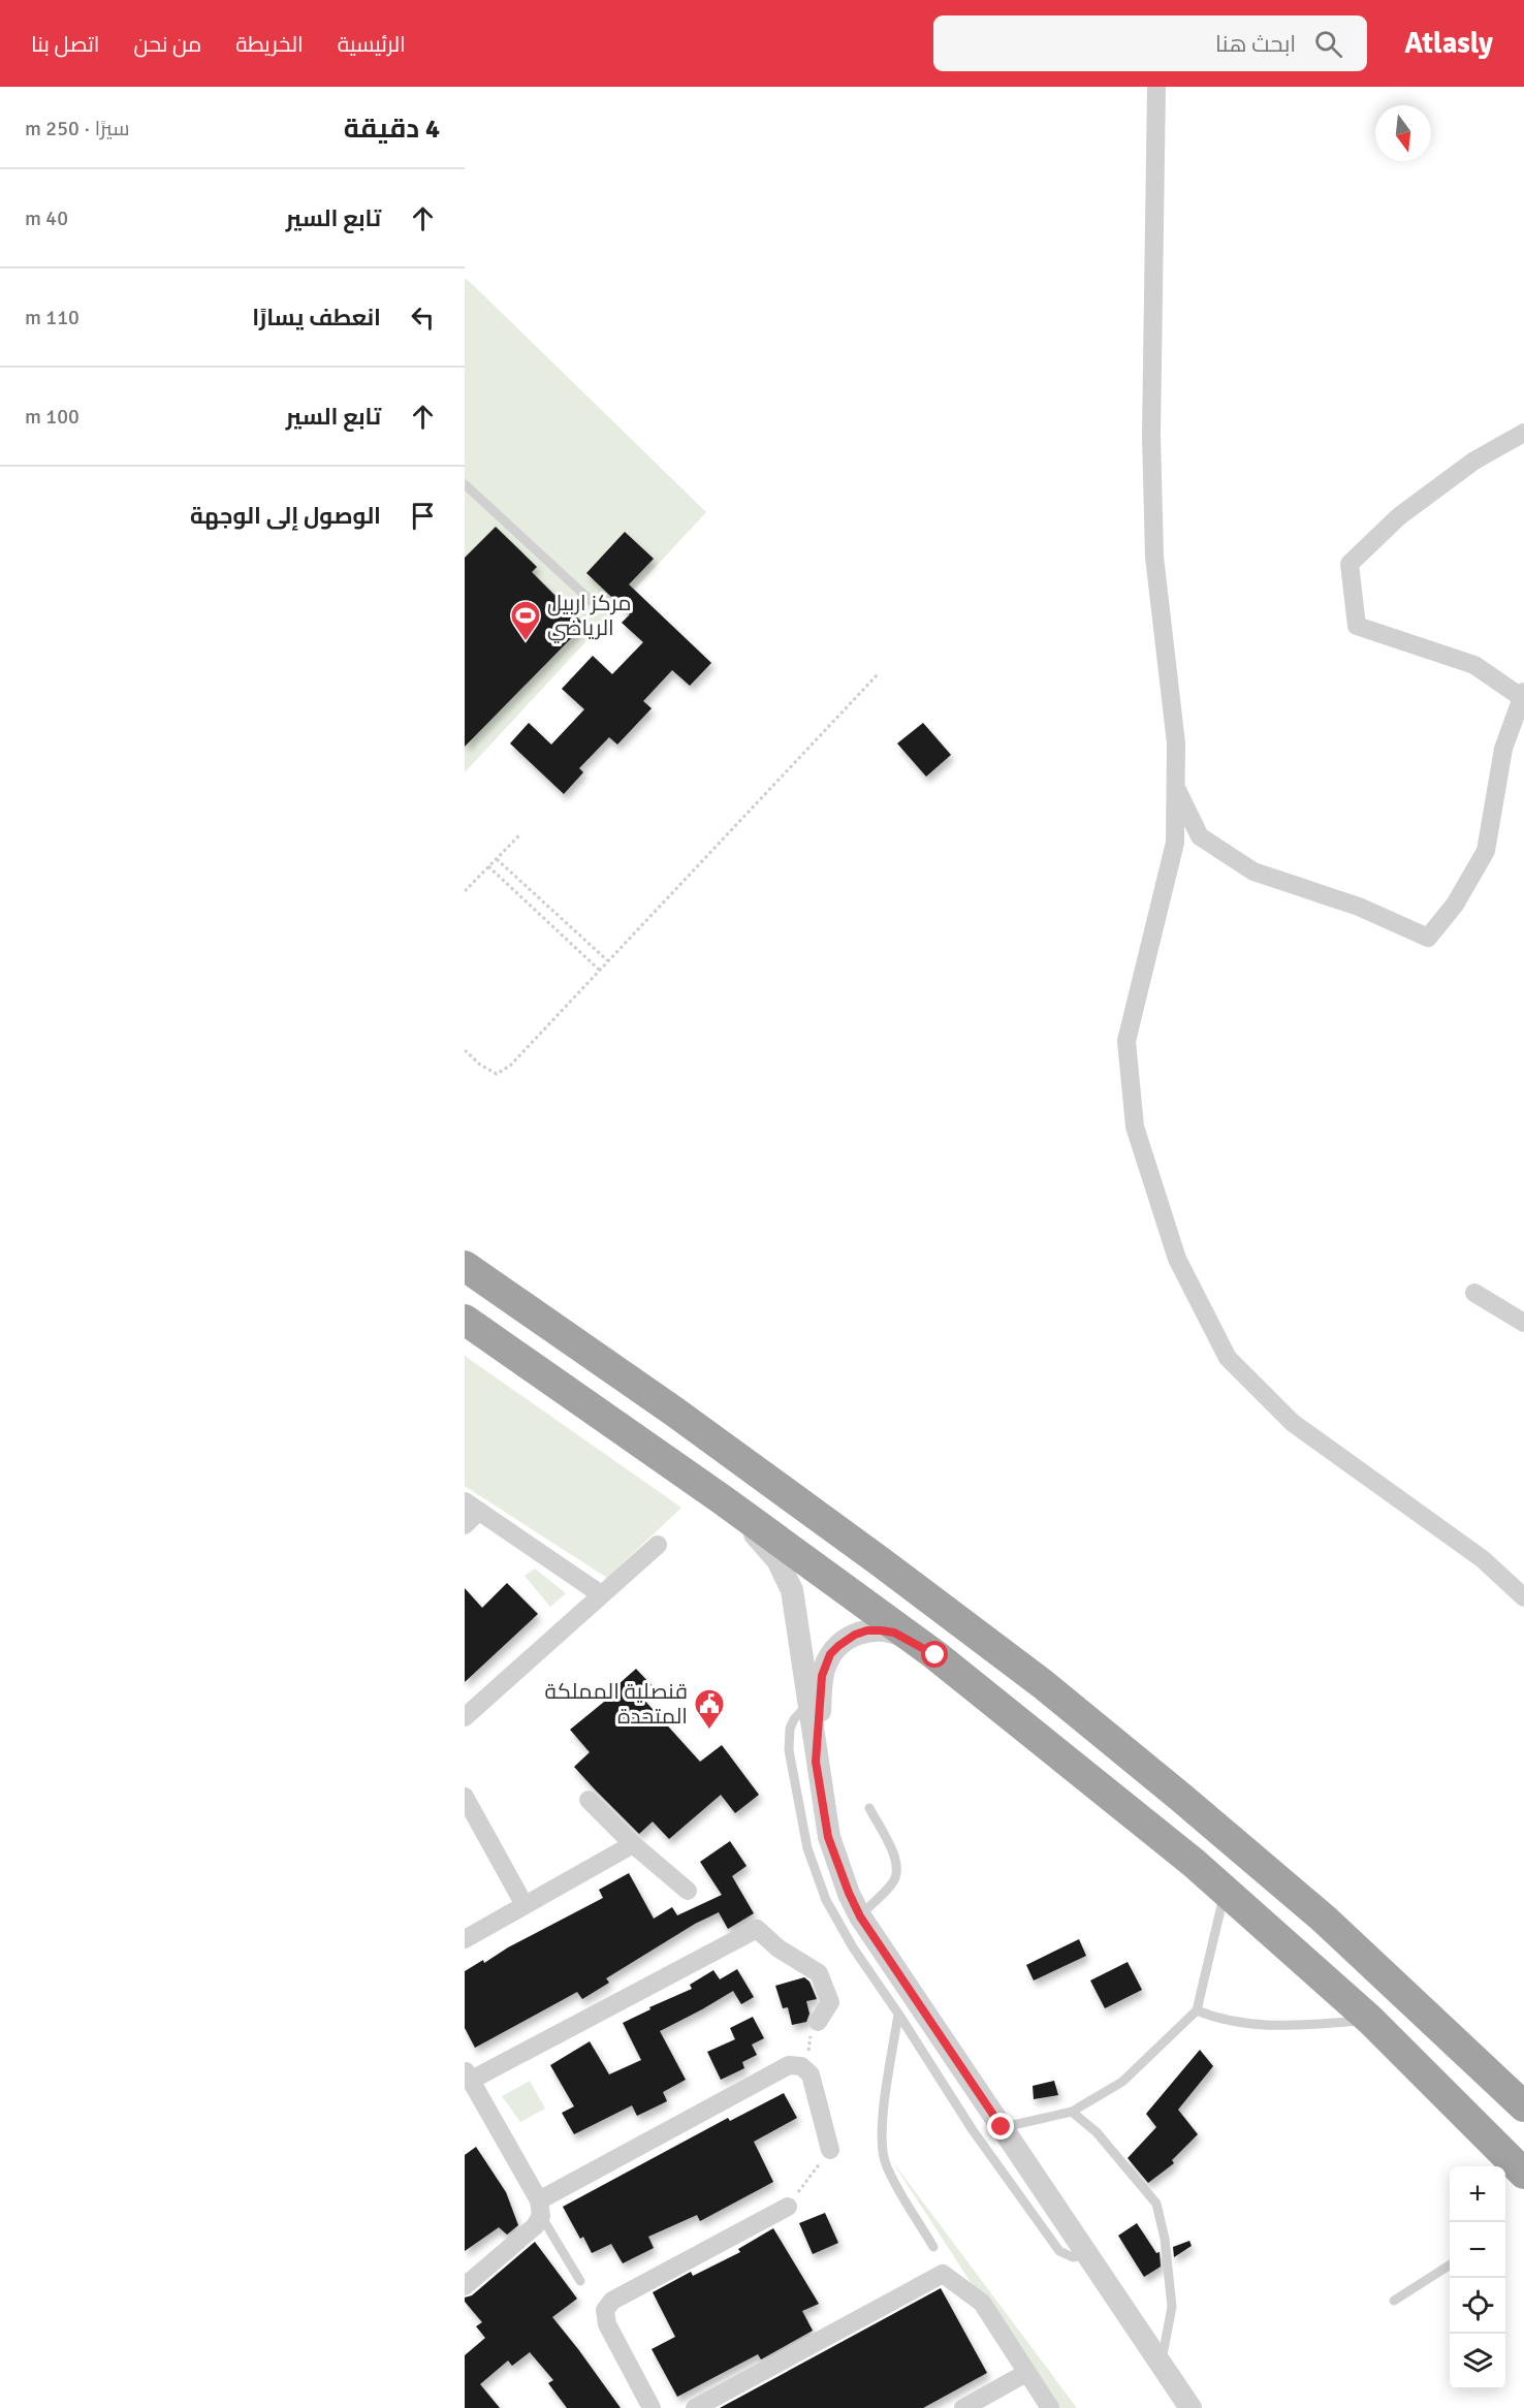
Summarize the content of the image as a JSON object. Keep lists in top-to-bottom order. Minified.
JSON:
{"places":{"sports":["مركز اربيل الرياضي"],"public building":["قنصلية المملكة المتحدة"]},"north":"bottom","page":{"header":"Atlasly","search":"ابحث هنا","nav":["الرئيسية","الخريطة","من نحن","اتصل بنا"],"heading":["4 دقيقة","سيرًا · 250 m"],"list":[["تابع السير","40 m"],["انعطف يسارًا","110 m"],["تابع السير","100 m"],"الوصول إلى الوجهة"],"map_buttons":["+","−"]}}
